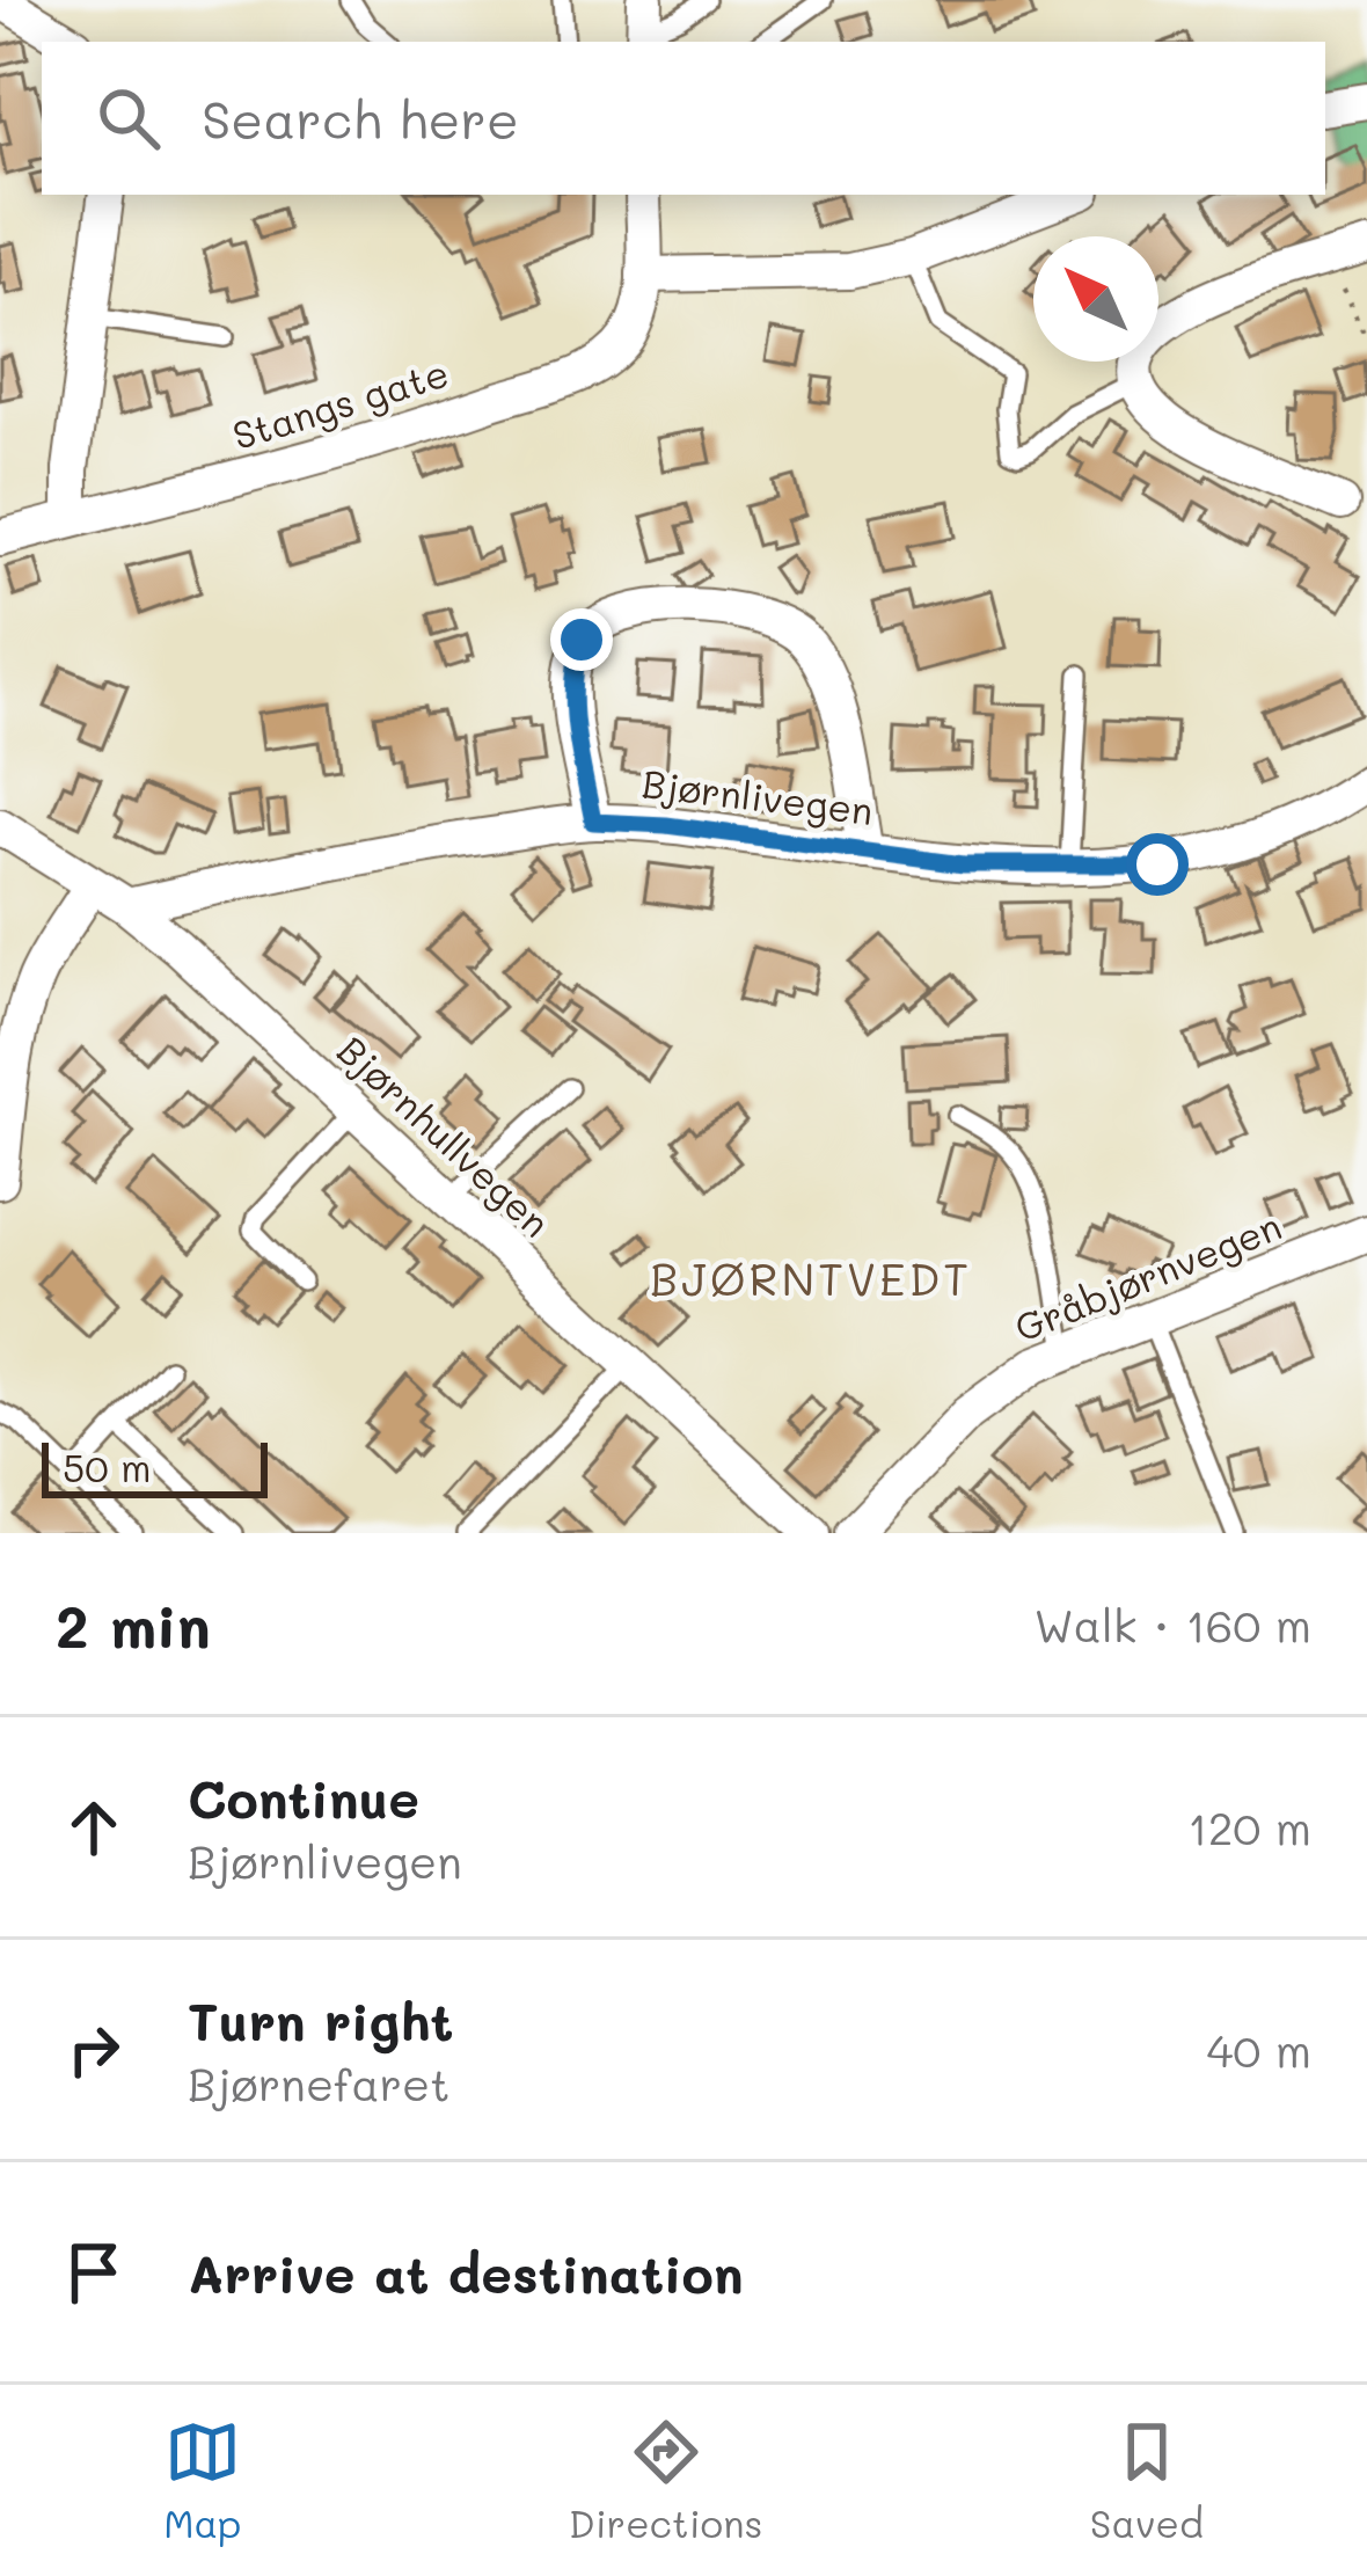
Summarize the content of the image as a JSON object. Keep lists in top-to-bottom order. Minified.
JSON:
{"streets":{"street":["Stangs gate","Bjørnlivegen","Bjørnhullvegen","Gråbjørnvegen"]},"crossings":[["Bjørnlivegen","Bjørnhullvegen"]],"districts":["BJØRNTVEDT"],"scale_bar":"50 m","north":"top left","page":{"search":"Search here","scale":"50 m","heading":["2 min","Walk · 160 m"],"list":[["Continue","Bjørnlivegen","120 m"],["Turn right","Bjørnefaret","40 m"],"Arrive at destination"],"nav":["Map","Directions","Saved"]}}
